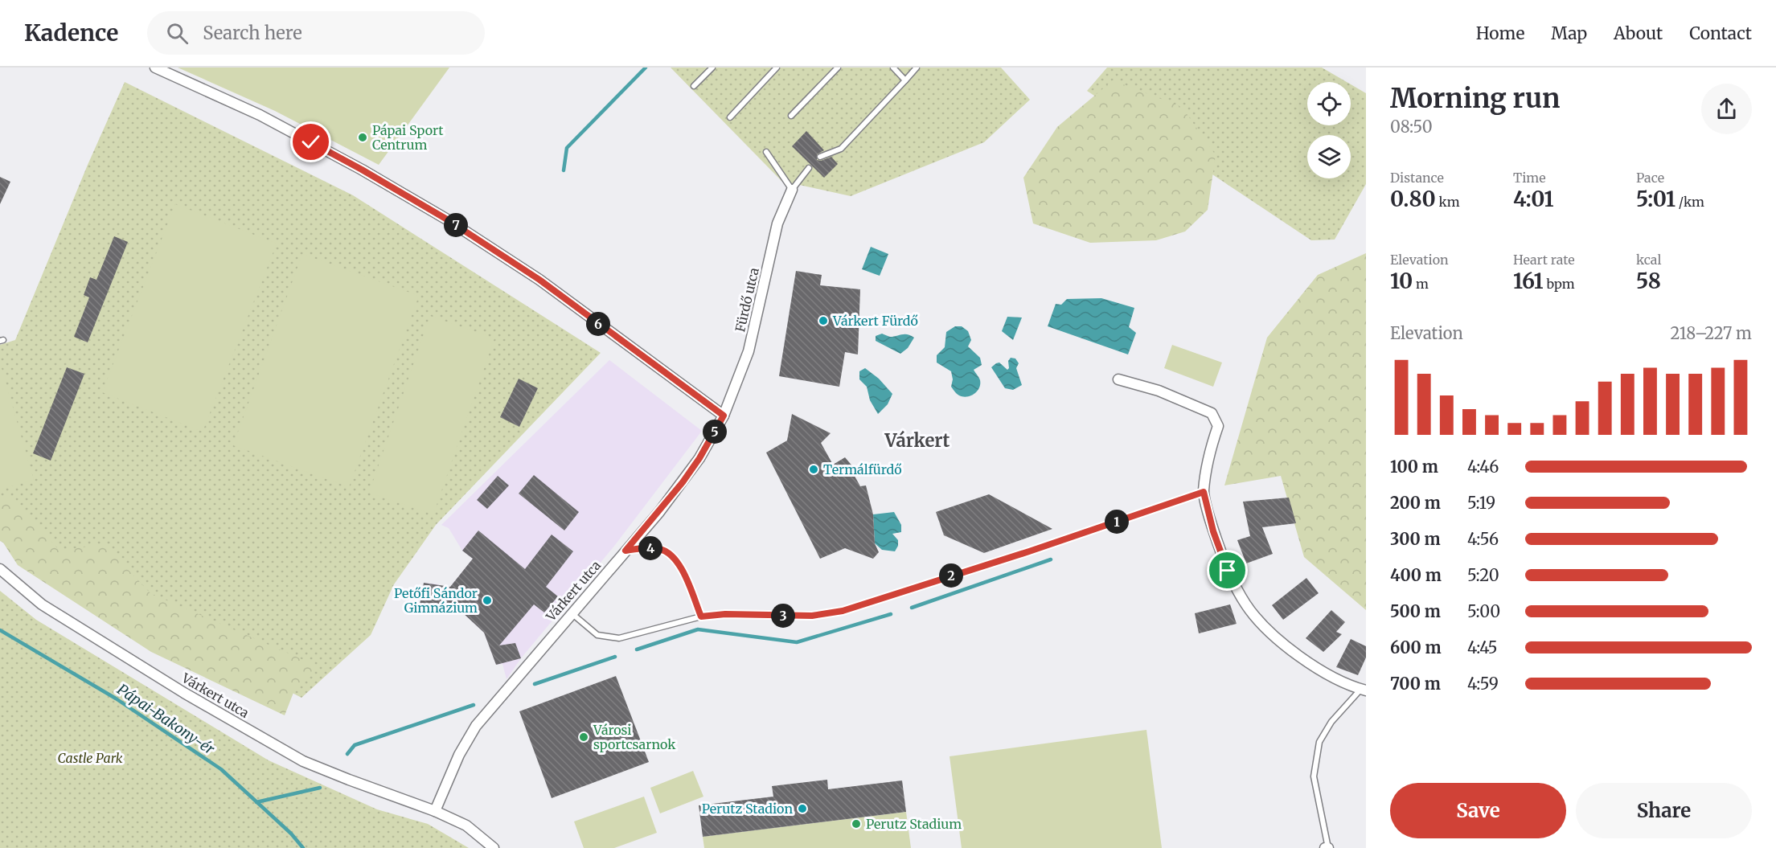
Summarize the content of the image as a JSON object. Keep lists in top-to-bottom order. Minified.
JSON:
{"streets":{"street":["Fürdő utca","Várkert utca"]},"crossings":[["Fürdő utca","Várkert utca"]],"districts":["Várkert"],"water":["Pápai-Bakony-ér"],"parks":["Castle Park"],"places":["Pápai Sport Centrum","Várkert Fürdő","Termálfürdő","Petőfi Sándor Gimnázium","Városi sportcsarnok","Perutz Stadion","Perutz Stadium"],"page":{"header":"Kadence","search":"Search here","nav":["Home","Map","About","Contact"],"heading":["Morning run","08:50"],"stats":[["Distance","0.80 km"],["Time","4:01"],["Pace","5:01 /km"],["Elevation","10 m"],["Heart rate","161 bpm"],["kcal","58"]],"pins":["7","6","5","1","4","2","3"],"chart":["Elevation","218–227 m"],"list":[{"name":"100 m","note":"4:46"},{"name":"200 m","note":"5:19"},{"name":"300 m","note":"4:56"},{"name":"400 m","note":"5:20"},{"name":"500 m","note":"5:00"},{"name":"600 m","note":"4:45"},{"name":"700 m","note":"4:59"}],"buttons":["Save","Share"]}}
